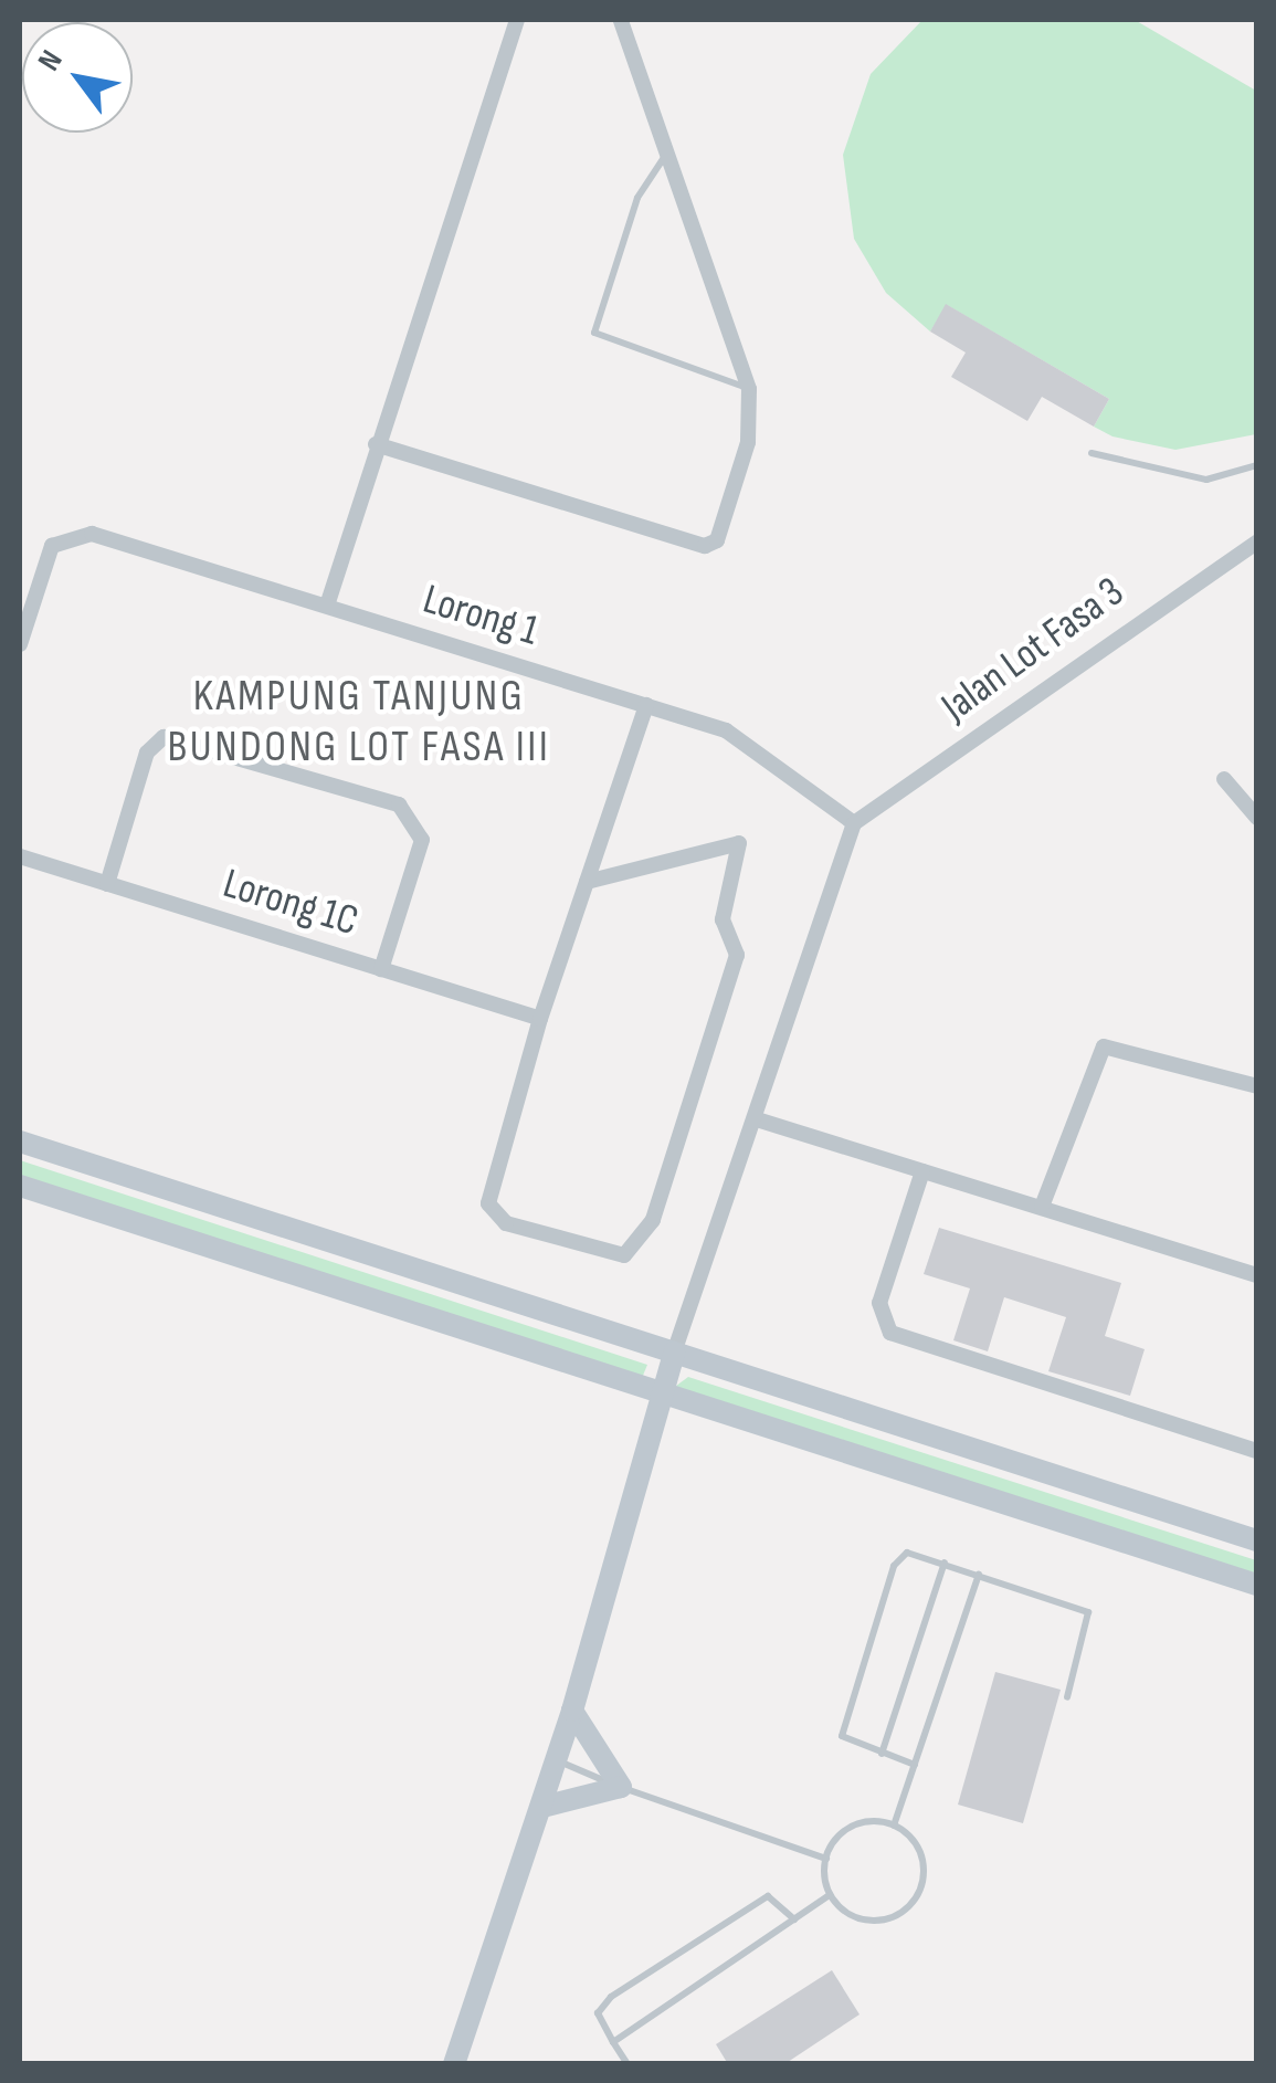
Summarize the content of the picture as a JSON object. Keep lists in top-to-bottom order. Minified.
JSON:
{"streets":{"street":["Lorong 1","Jalan Lot Fasa 3","Lorong 1C"]},"crossings":[["Lorong 1","Jalan Lot Fasa 3"]],"districts":["KAMPUNG TANJUNG BUNDONG LOT FASA III"],"north":"top left"}
